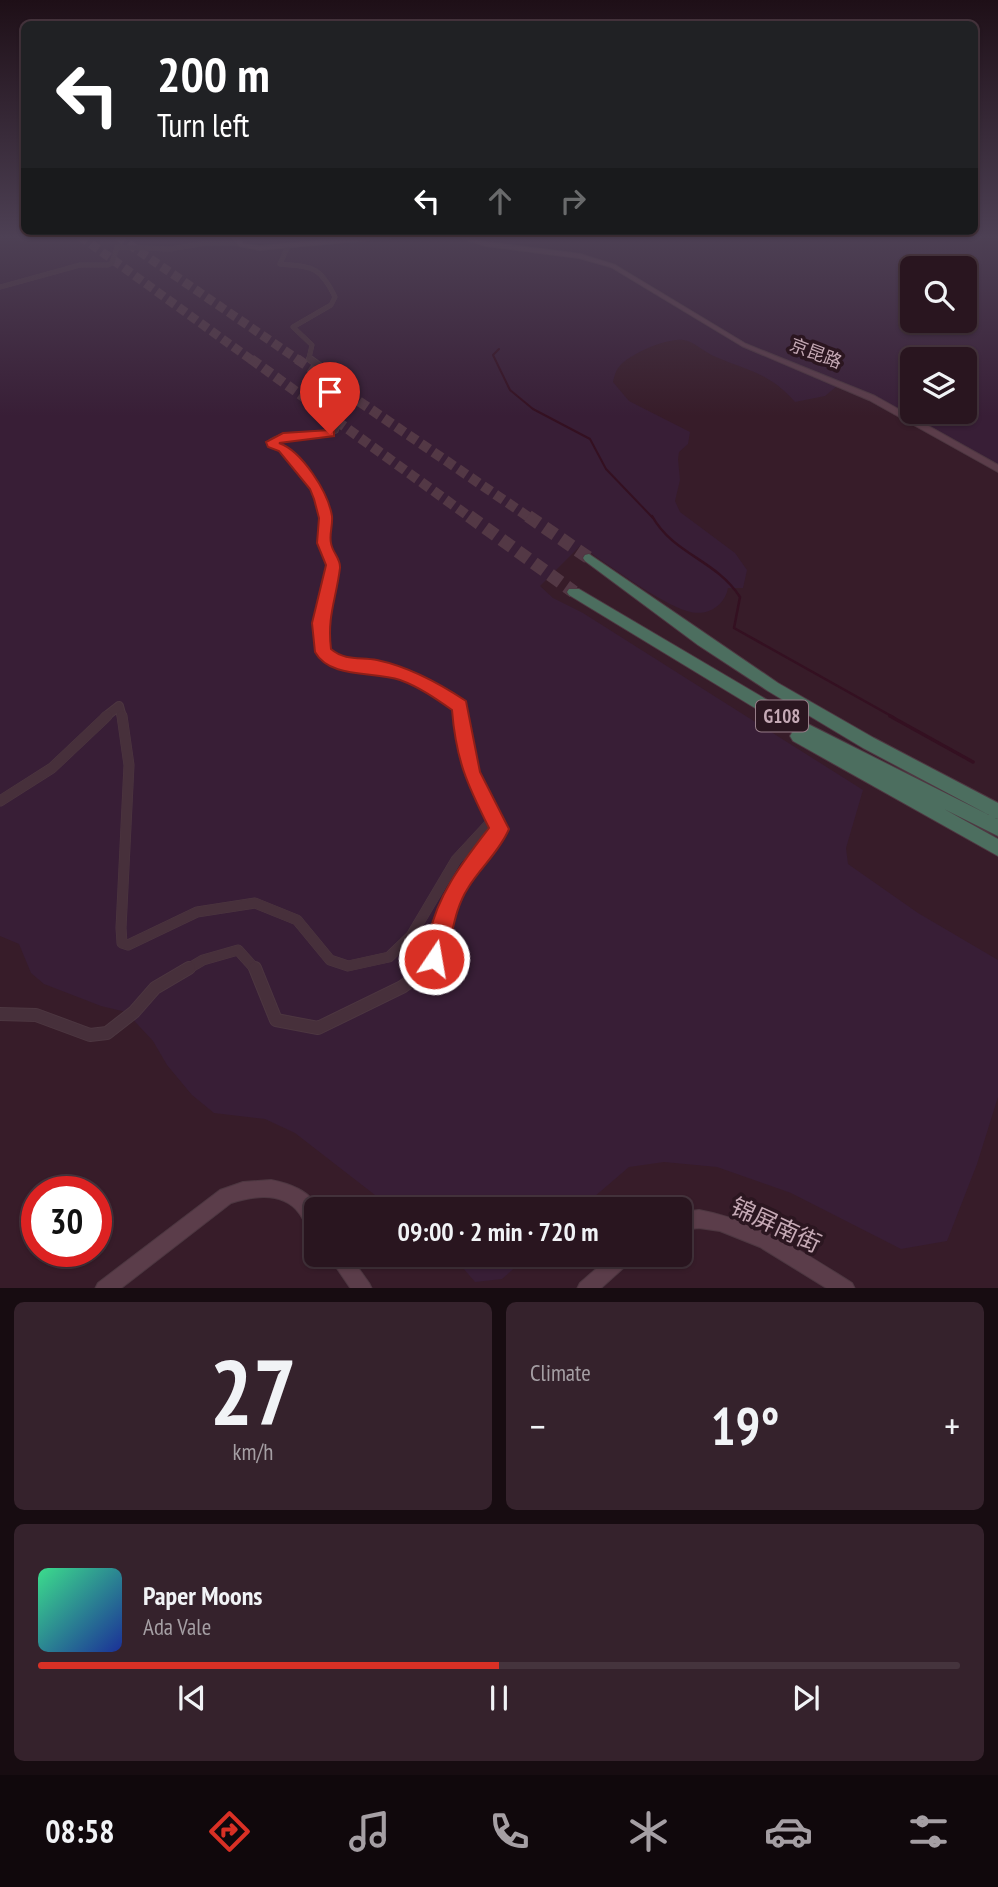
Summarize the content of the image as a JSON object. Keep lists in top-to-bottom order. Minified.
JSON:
{"streets":{"highway":["G108"],"main road":["京昆路","锦屏南街"]},"page":{"turn":["200 m","Turn left"],"limit":"30","trip":"09:00 · 2 min · 720 m","tile":[["27","km/h"],"Climate"],"heat":["−","19°","+"],"song":["Paper Moons","Ada Vale"],"tabs":"08:58"}}
